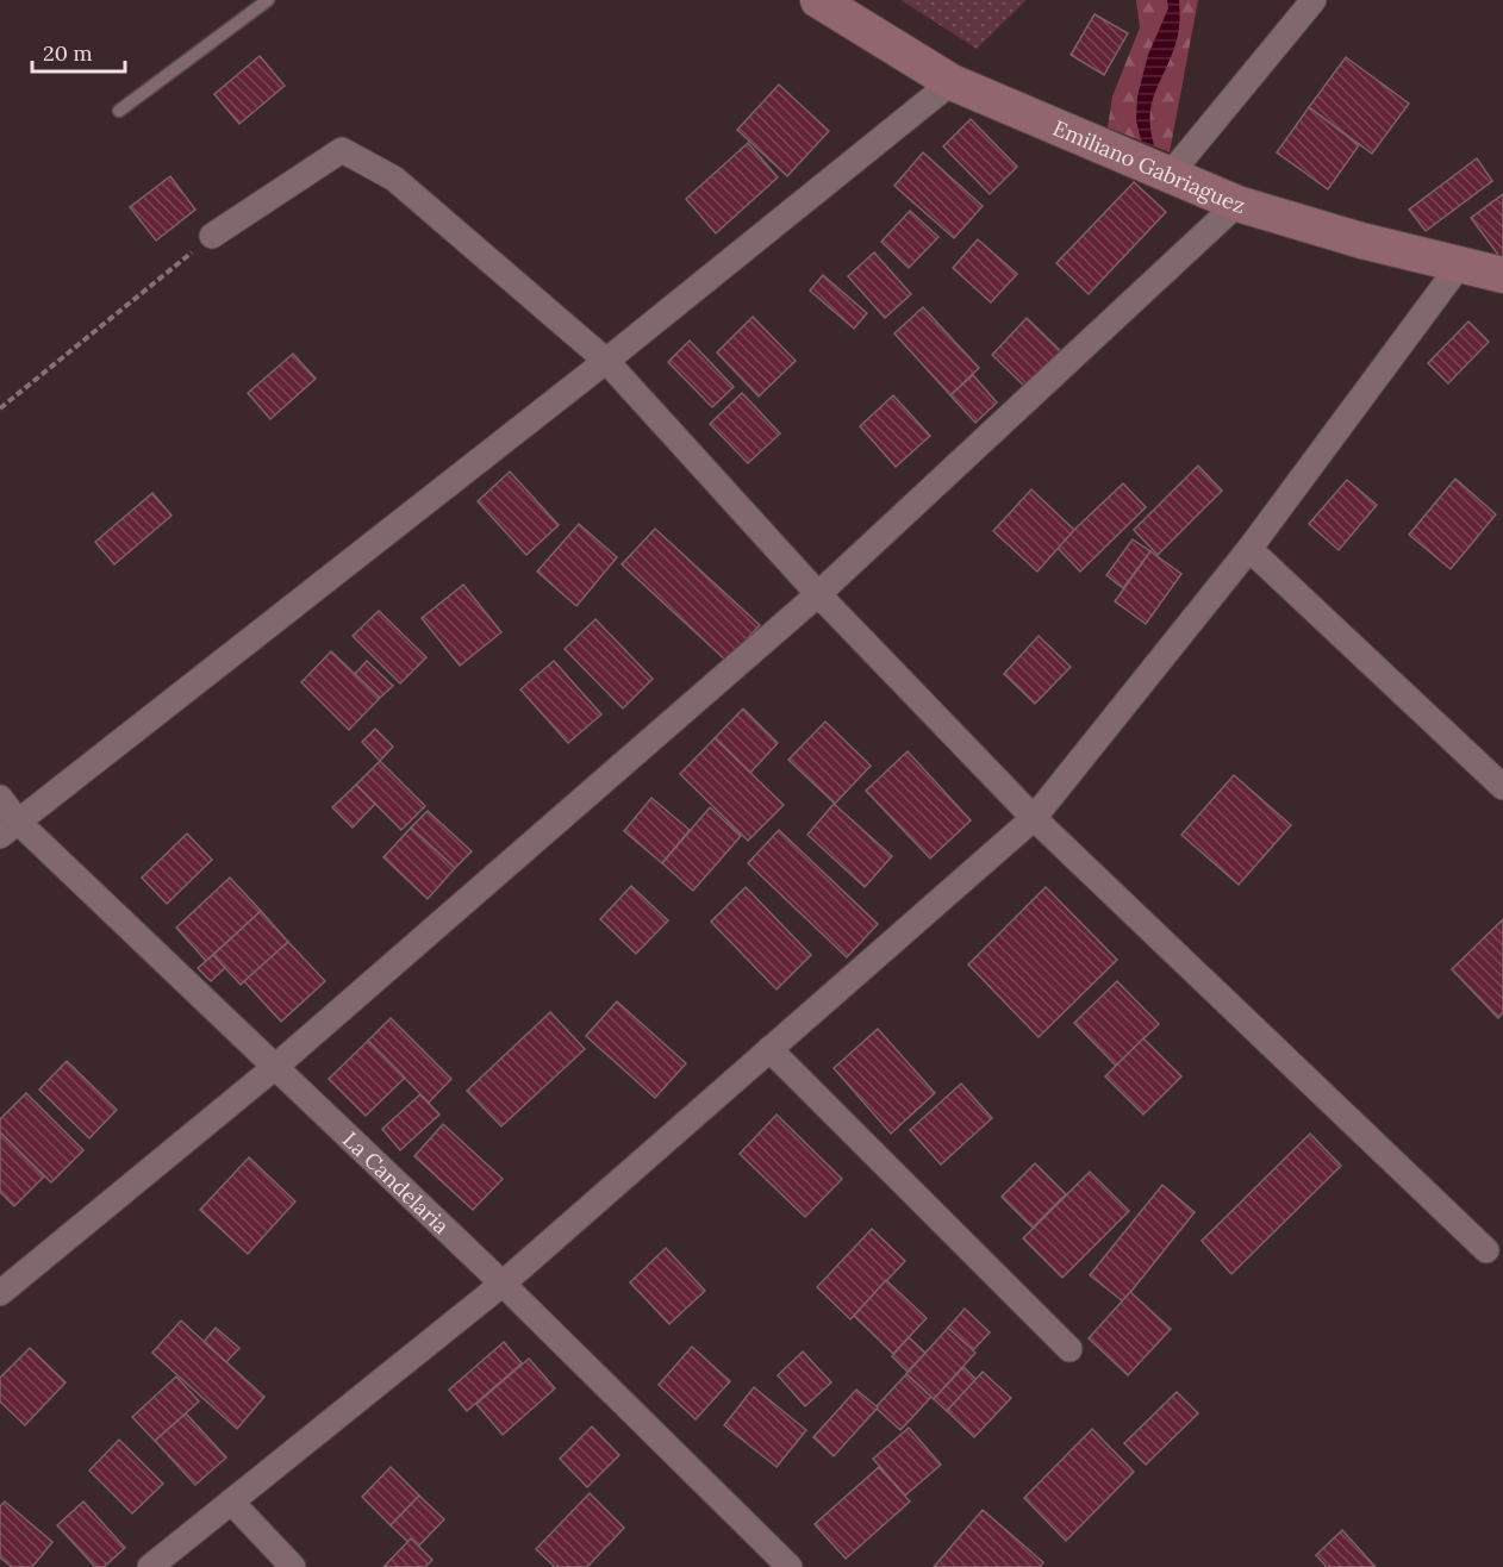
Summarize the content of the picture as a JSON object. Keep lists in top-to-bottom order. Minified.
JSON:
{"streets":{"main road":["Emiliano Gabriaguez"],"street":["La Candelaria"]},"scale_bar":"20 m"}
